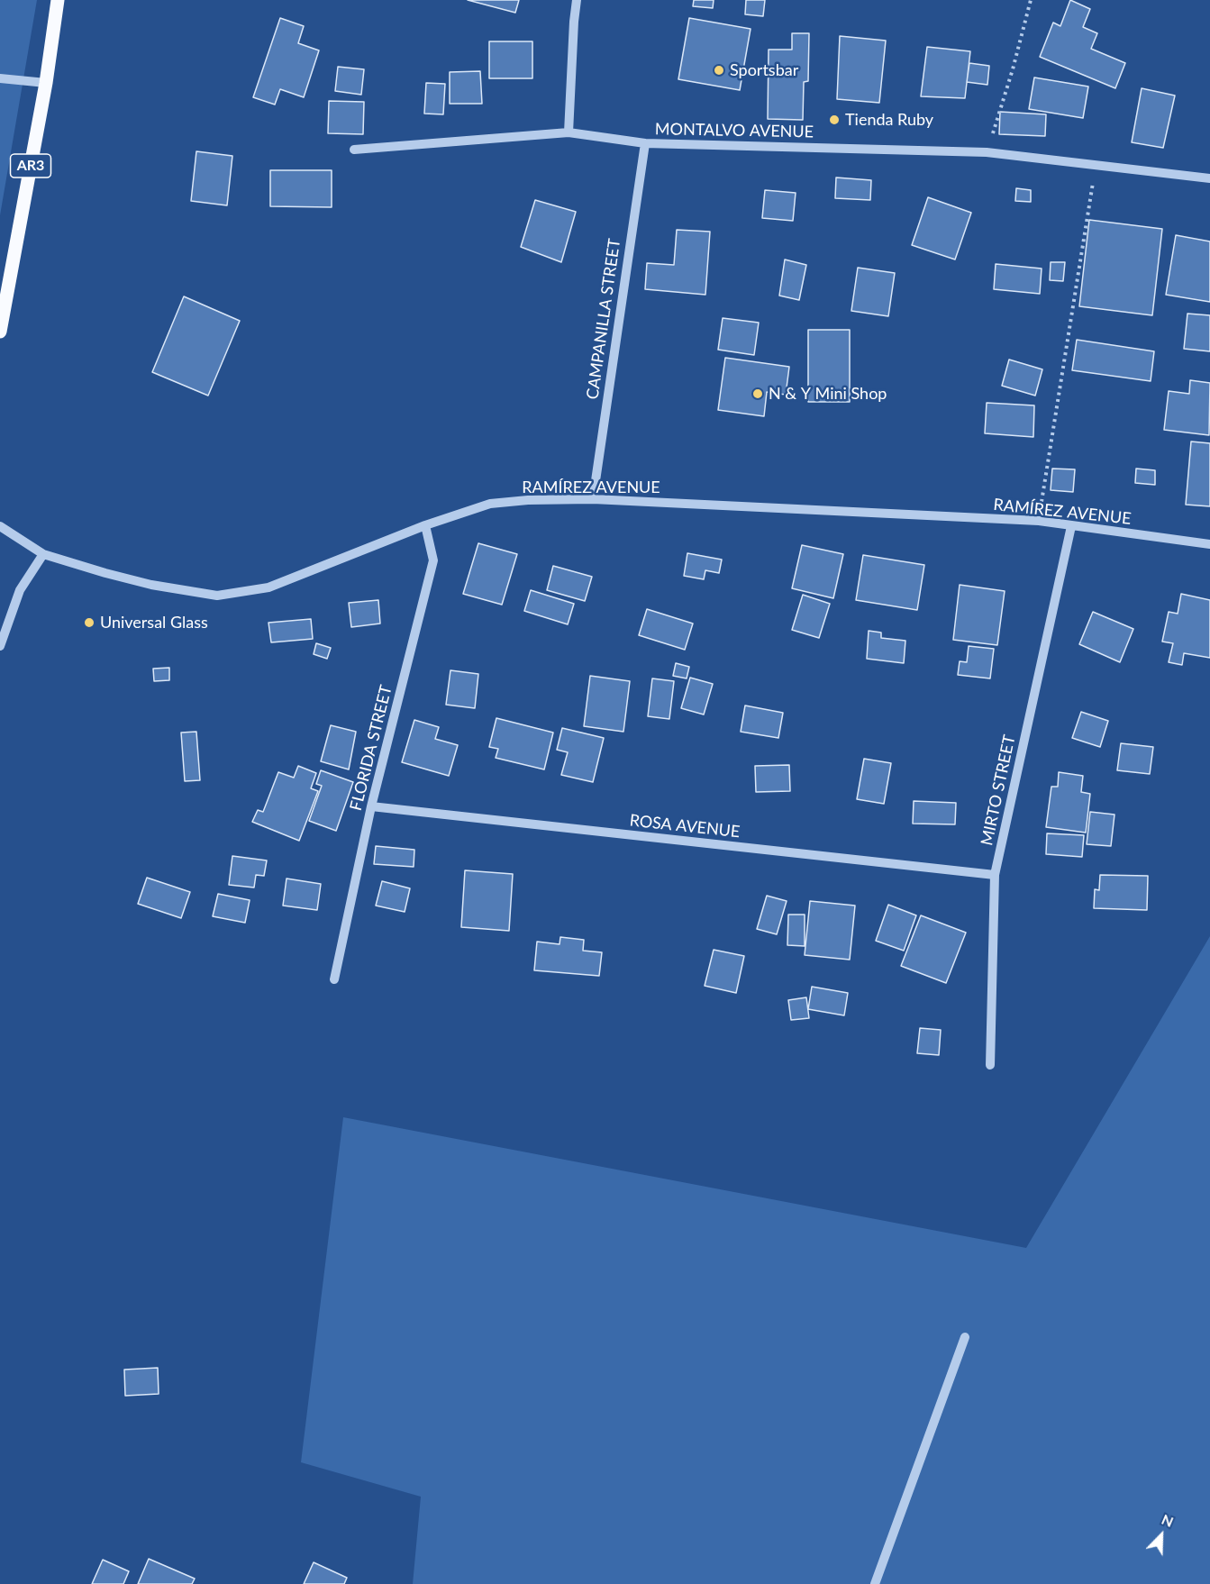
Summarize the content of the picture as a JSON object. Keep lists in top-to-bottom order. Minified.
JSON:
{"streets":{"main road":["AR3"],"street":["MONTALVO AVENUE","CAMPANILLA STREET","RAMÍREZ AVENUE","FLORIDA STREET","MIRTO STREET","ROSA AVENUE"]},"crossings":[["MONTALVO AVENUE","CAMPANILLA STREET"],["CAMPANILLA STREET","RAMÍREZ AVENUE"],["RAMÍREZ AVENUE","FLORIDA STREET"],["RAMÍREZ AVENUE","MIRTO STREET"],["FLORIDA STREET","ROSA AVENUE"],["MIRTO STREET","ROSA AVENUE"]],"places":["Sportsbar","Tienda Ruby","N & Y Mini Shop","Universal Glass"],"north":"top right"}
